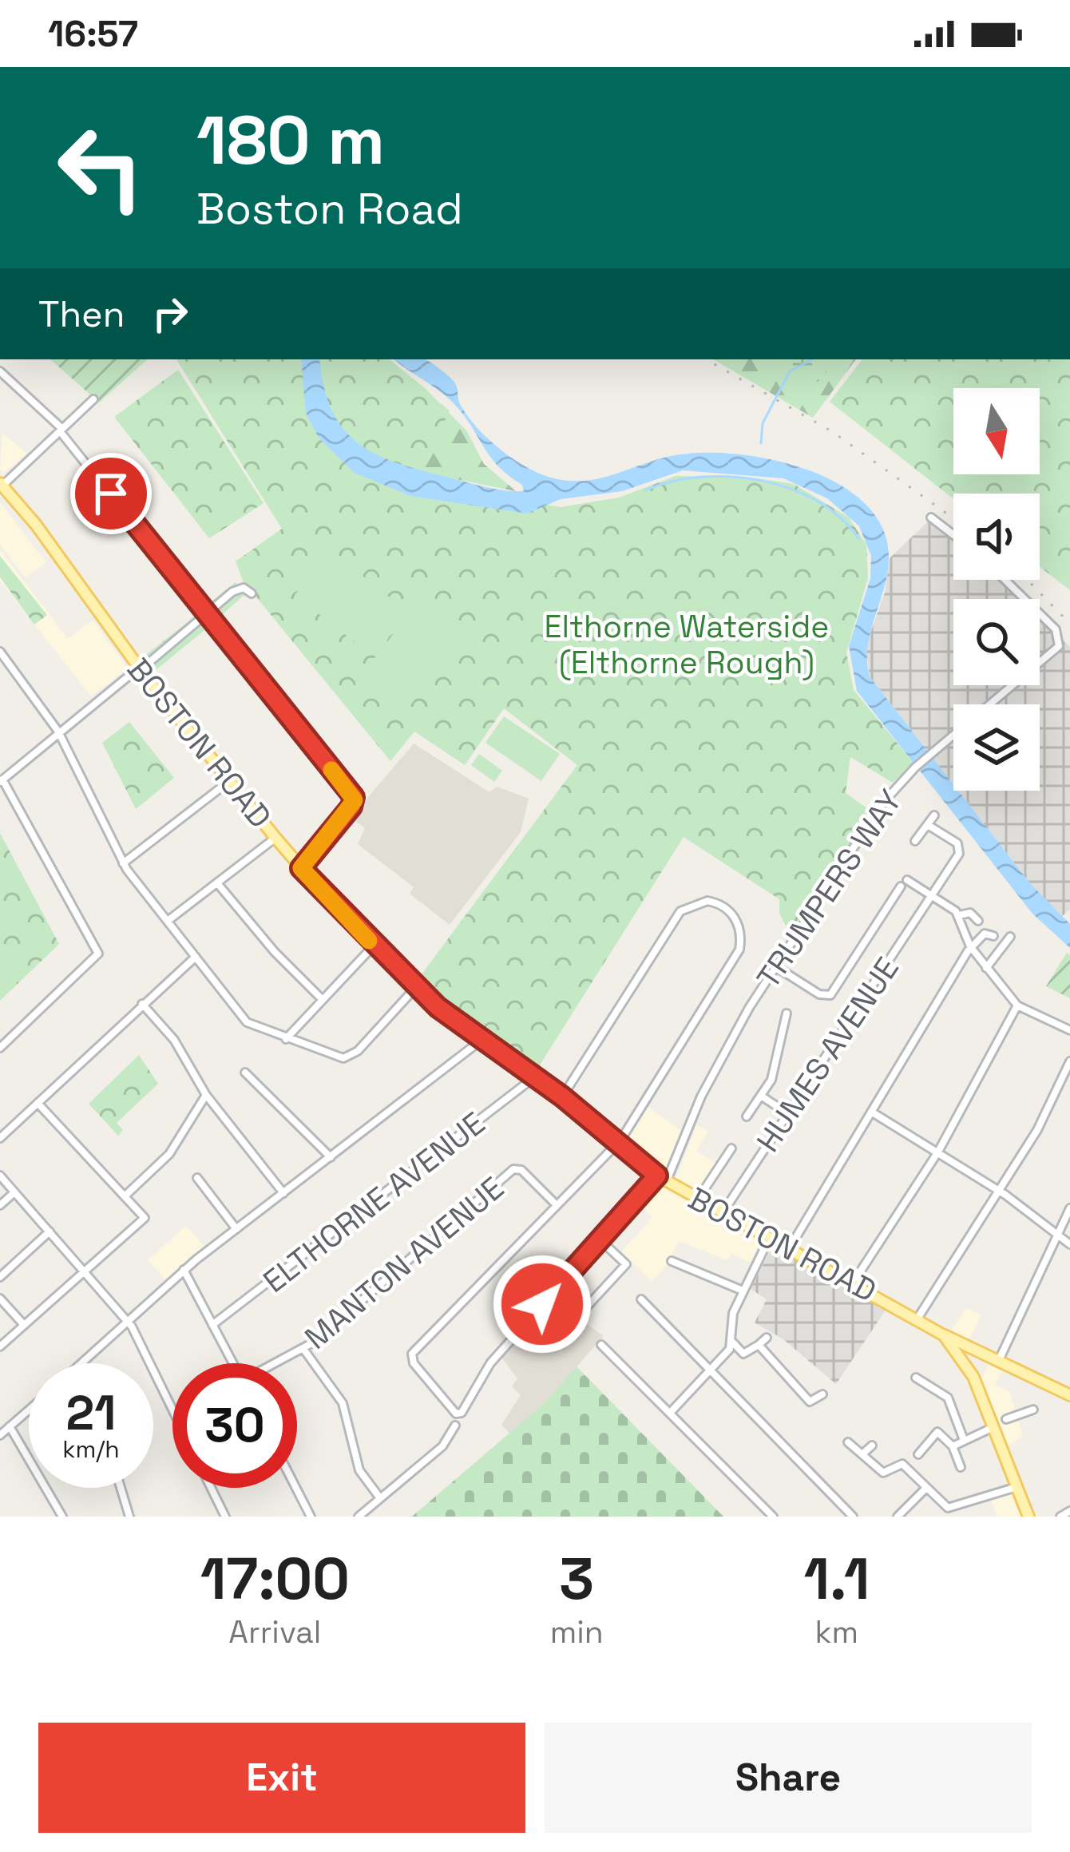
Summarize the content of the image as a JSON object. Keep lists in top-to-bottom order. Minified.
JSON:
{"streets":{"main road":["BOSTON ROAD"],"street":["TRUMPERS WAY","HUMES AVENUE","ELTHORNE AVENUE","MANTON AVENUE"]},"crossings":[["BOSTON ROAD","TRUMPERS WAY"],["BOSTON ROAD","HUMES AVENUE"],["BOSTON ROAD","ELTHORNE AVENUE"],["TRUMPERS WAY","MANTON AVENUE"]],"parks":["Elthorne Waterside (Elthorne Rough)"],"north":"bottom","page":{"status":"16:57","turn":["180 m","Boston Road"],"then":"Then","speed":"21 km/h","limit":"30","eta":["17:00","Arrival","3","min","1.1","km"],"buttons":["Exit","Share"]}}
